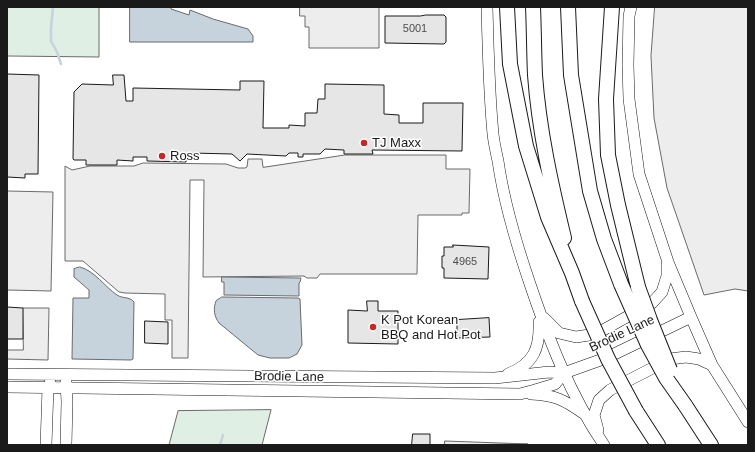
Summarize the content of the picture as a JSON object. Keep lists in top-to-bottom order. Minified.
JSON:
{"streets":{"main road":["Brodie Lane"]},"places":["TJ Maxx","Ross","K Pot Korean BBQ and Hot Pot"],"house_numbers":["5001","4965"]}
